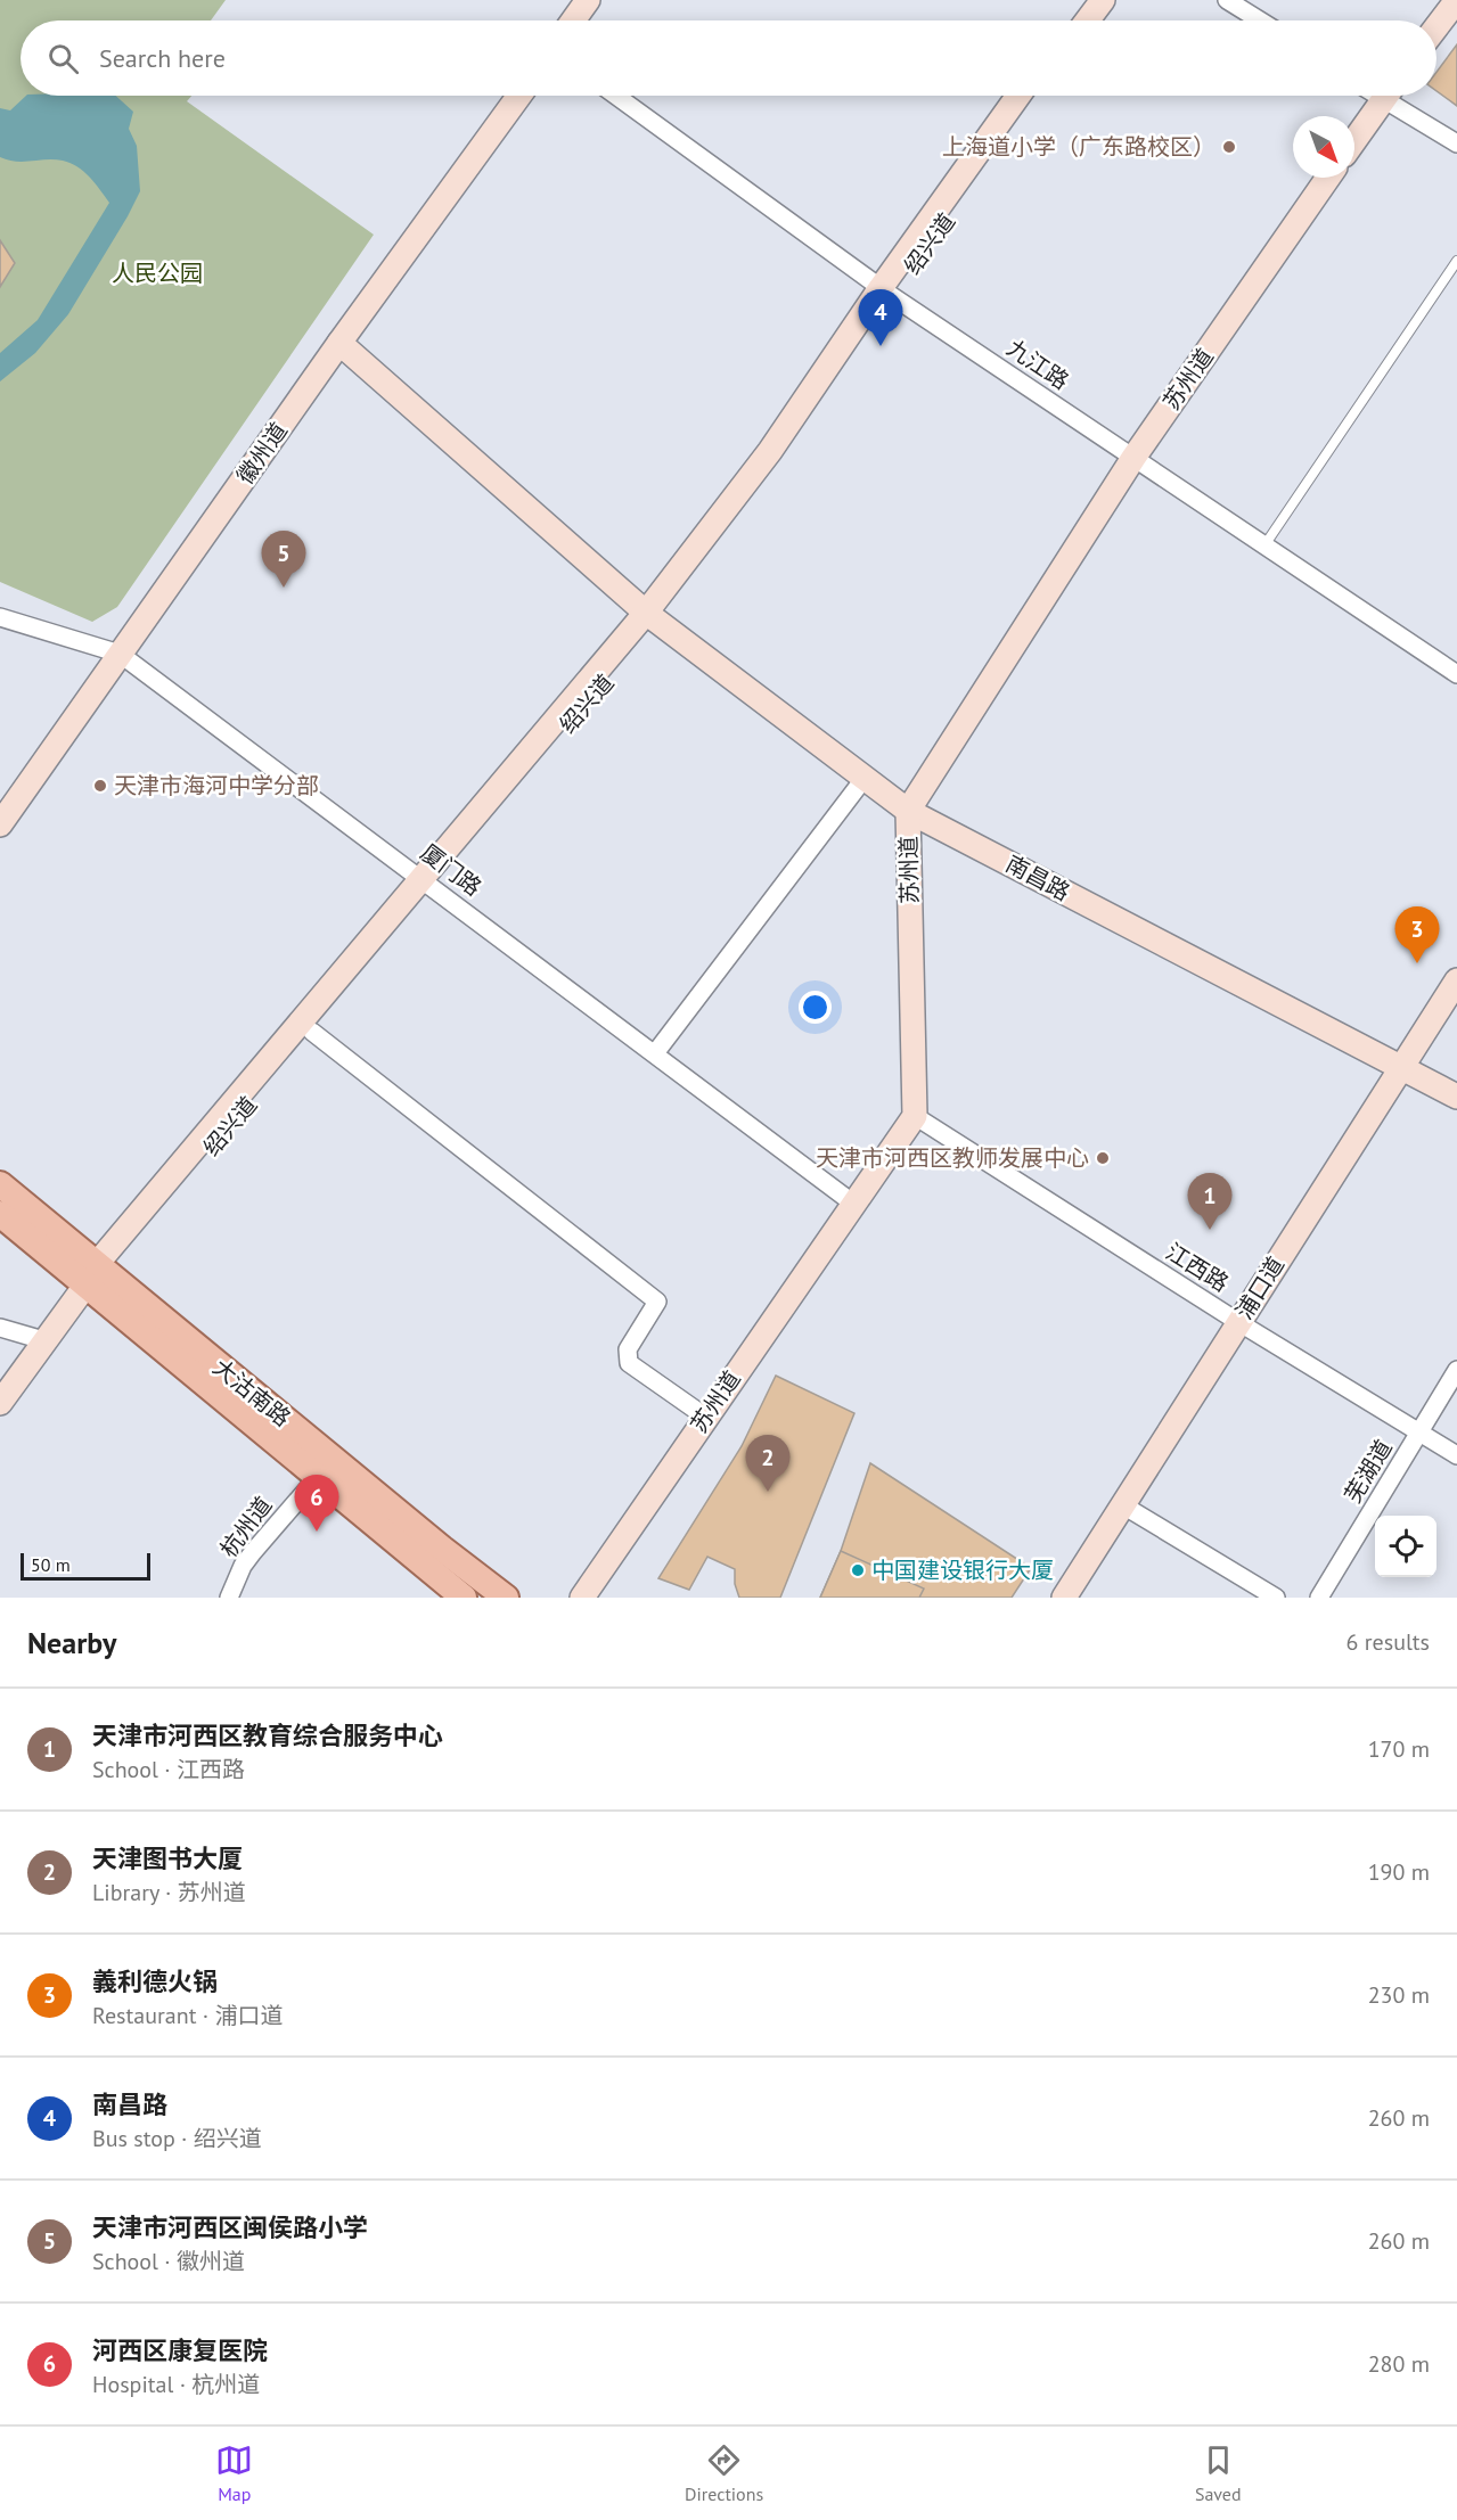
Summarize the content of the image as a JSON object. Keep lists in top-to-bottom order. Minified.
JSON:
{"streets":{"main road":["大沽南路"],"street":["绍兴道","九江路","苏州道","徽州道","厦门路","南昌路","江西路","浦口道","芜湖道","杭州道"]},"crossings":[["绍兴道","九江路"],["绍兴道","厦门路"],["绍兴道","南昌路"],["绍兴道","大沽南路"],["九江路","苏州道"],["苏州道","厦门路"],["苏州道","南昌路"],["苏州道","江西路"],["徽州道","厦门路"],["徽州道","南昌路"],["南昌路","浦口道"],["江西路","浦口道"],["江西路","芜湖道"],["大沽南路","杭州道"]],"parks":["人民公园"],"places":["上海道小学（广东路校区）","天津市海河中学分部","天津市河西区教师发展中心","中国建设银行大厦"],"scale_bar":"50 m","north":"bottom right","page":{"search":"Search here","pins":["4","5","3","1","2","6"],"scale":"50 m","heading":["Nearby","6 results"],"list":[{"mark":"1","name":"天津市河西区教育综合服务中心","note":"School · 江西路","value":"170 m"},{"mark":"2","name":"天津图书大厦","note":"Library · 苏州道","value":"190 m"},{"mark":"3","name":"義利德火锅","note":"Restaurant · 浦口道","value":"230 m"},{"mark":"4","name":"南昌路","note":"Bus stop · 绍兴道","value":"260 m"},{"mark":"5","name":"天津市河西区闽侯路小学","note":"School · 徽州道","value":"260 m"},{"mark":"6","name":"河西区康复医院","note":"Hospital · 杭州道","value":"280 m"}],"nav":["Map","Directions","Saved"]}}
